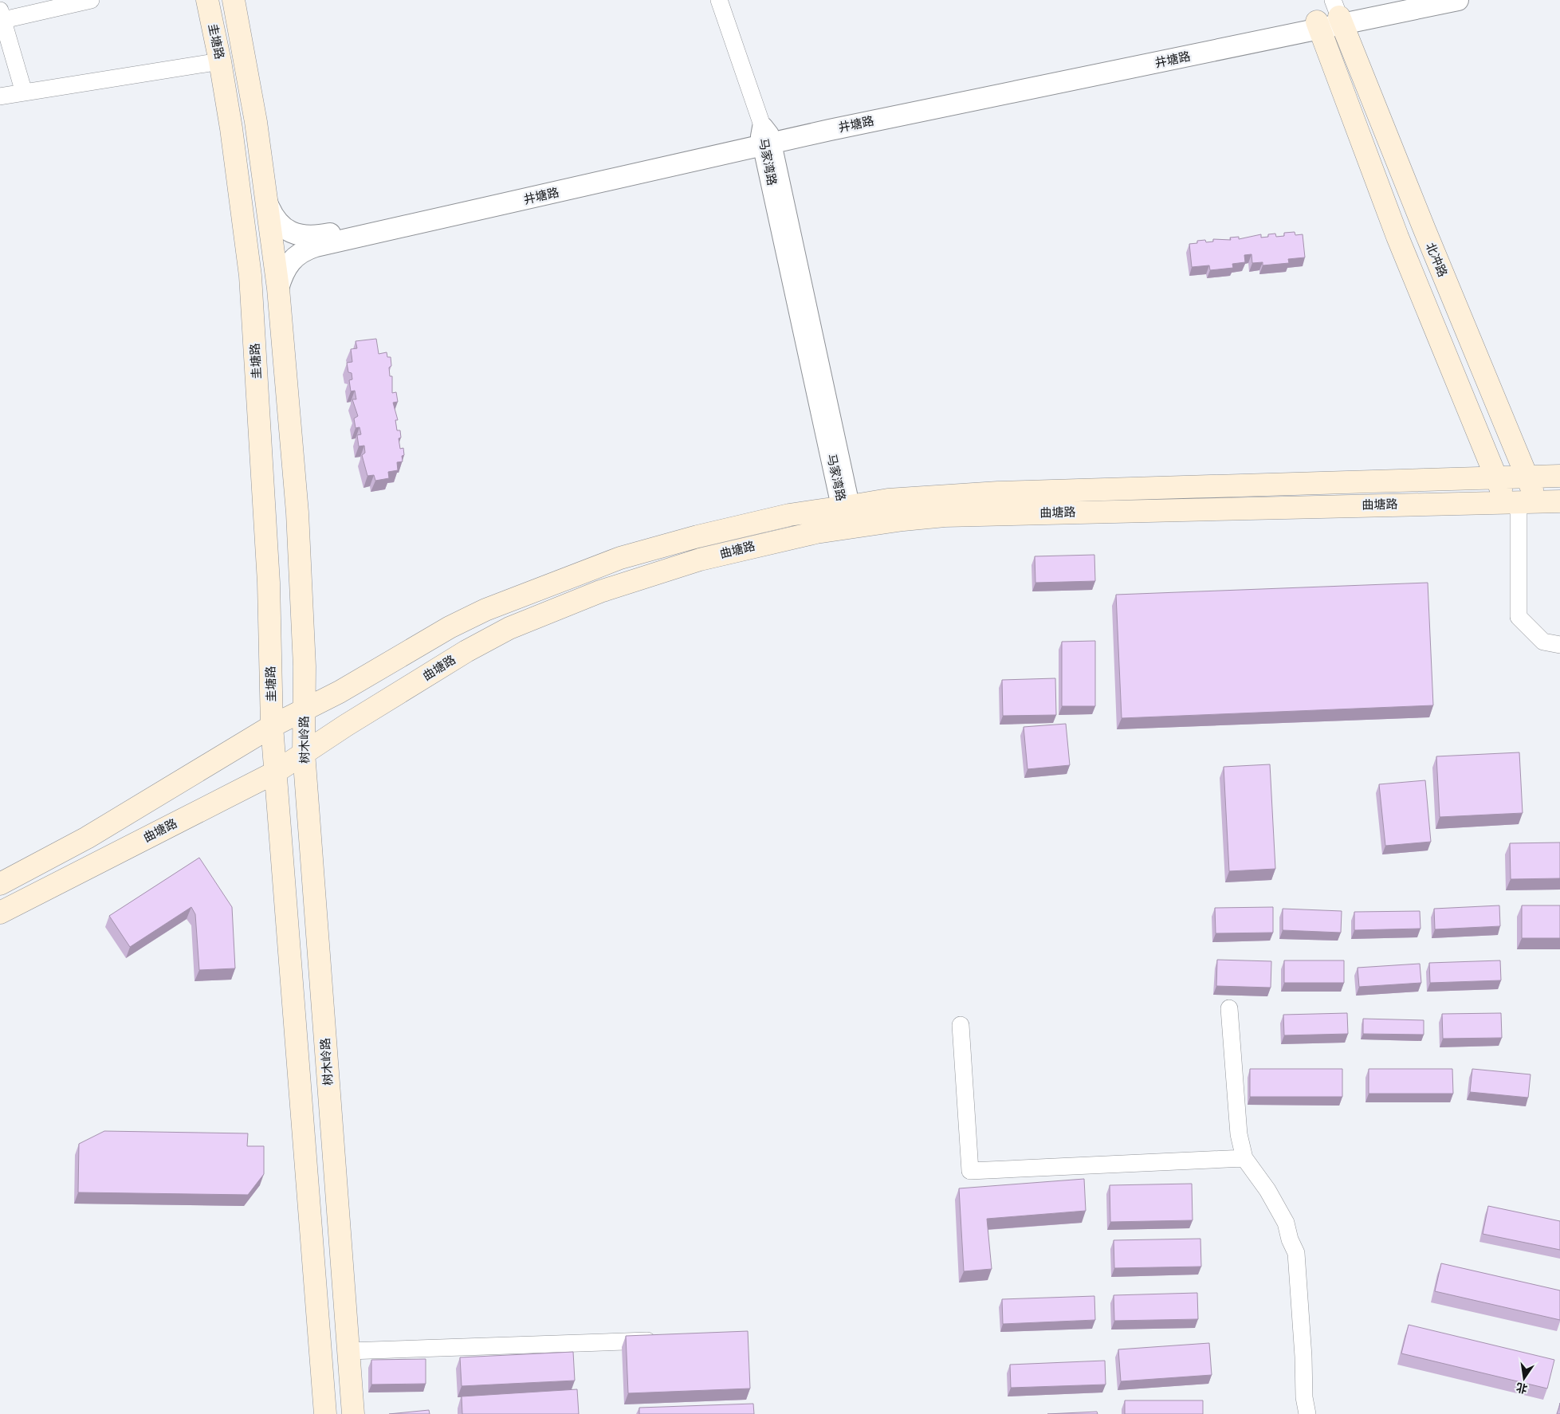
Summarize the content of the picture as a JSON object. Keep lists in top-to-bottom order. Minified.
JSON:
{"streets":{"main road":["圭塘路","北冲路","曲塘路","树木岭路"],"street":["井塘路","马家湾路"]},"crossings":[["圭塘路","曲塘路"],["井塘路","马家湾路"],["井塘路","北冲路"],["马家湾路","曲塘路"],["北冲路","曲塘路"],["曲塘路","树木岭路"]],"north":"bottom"}
